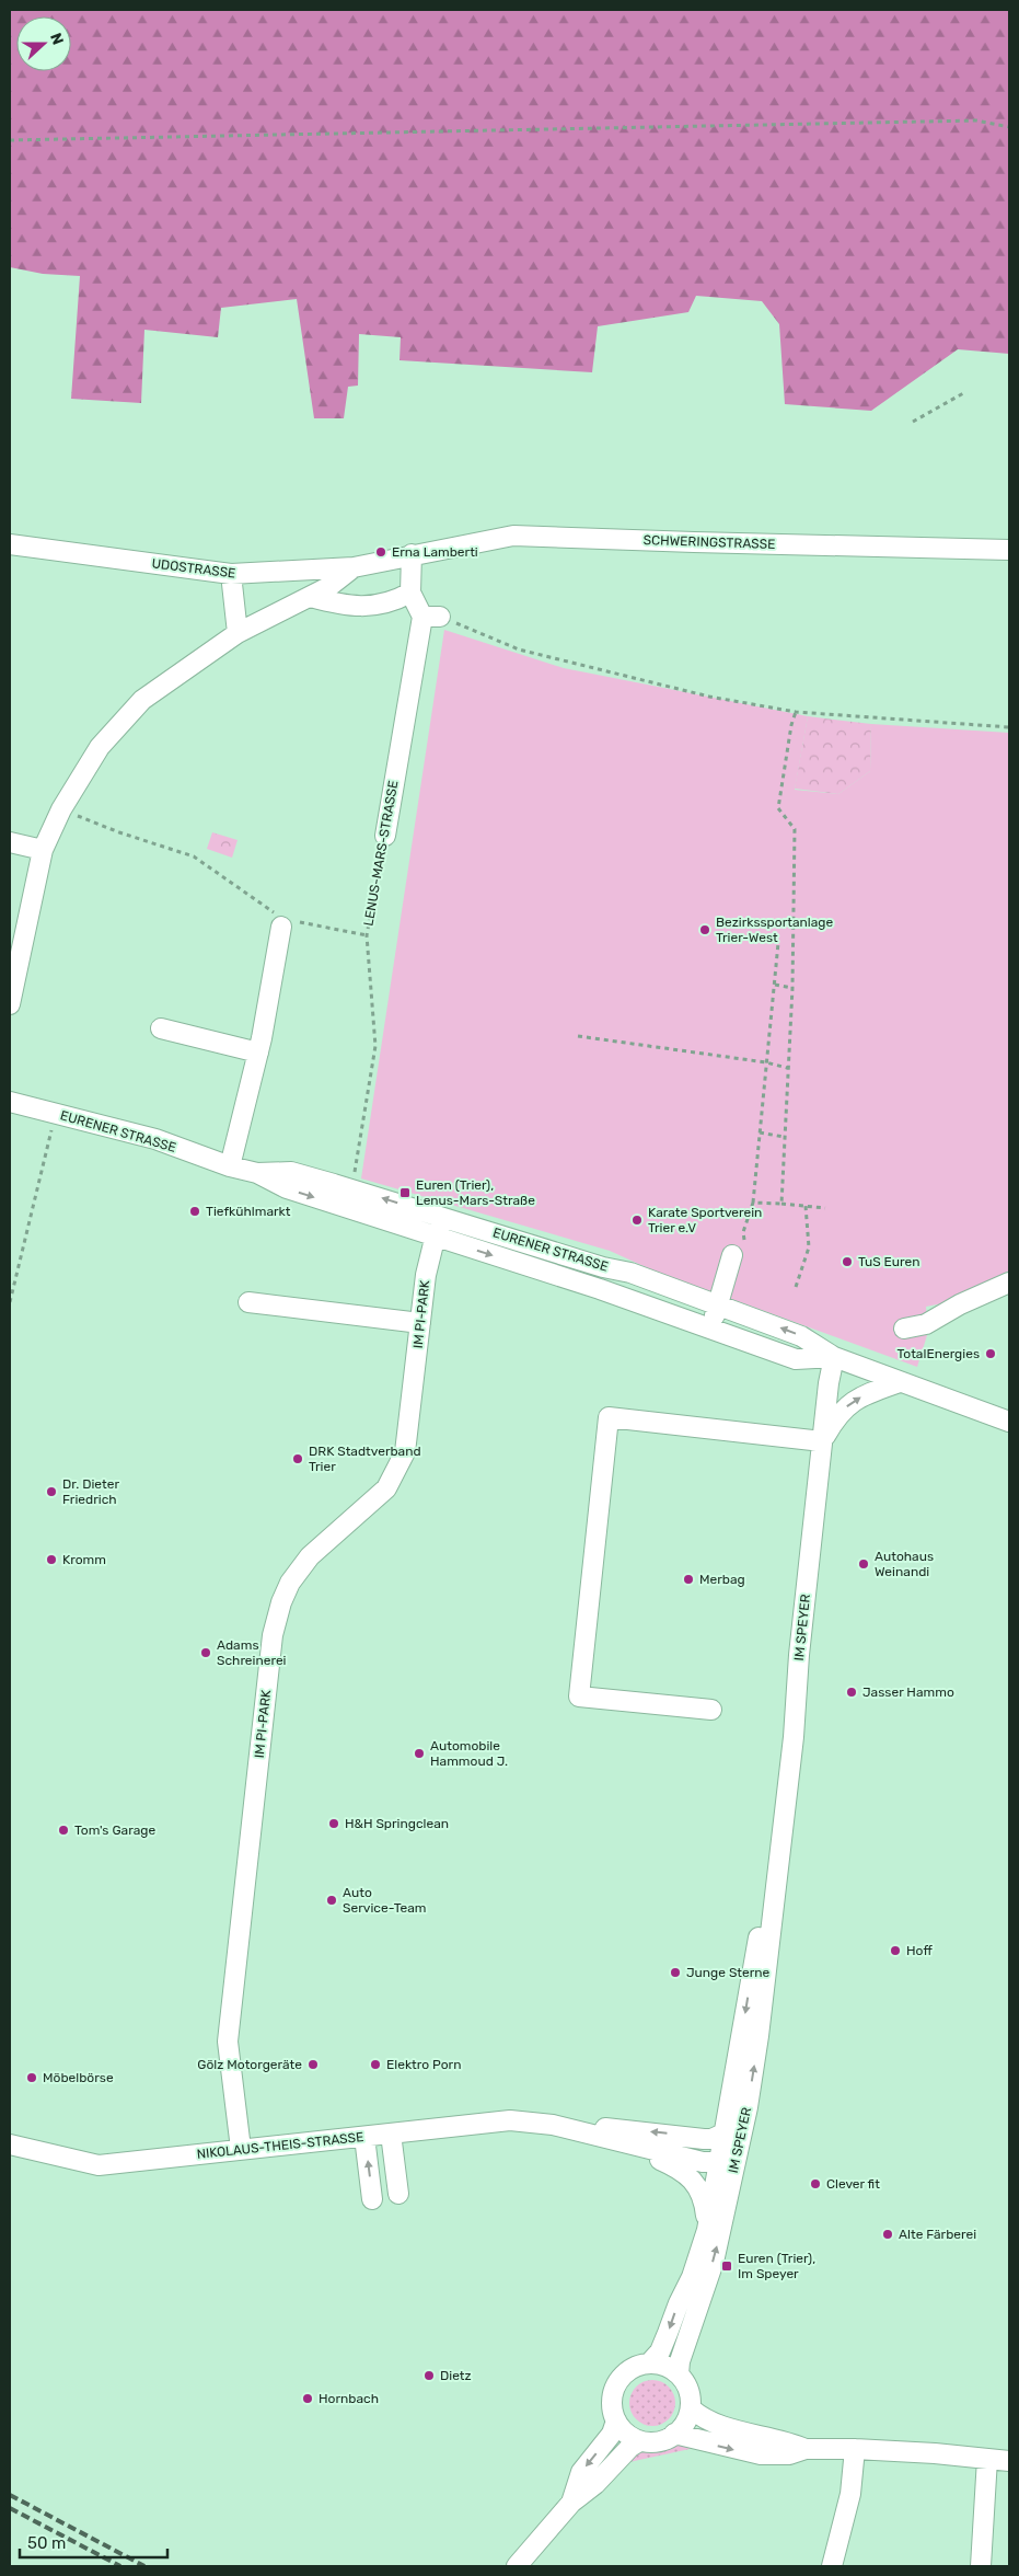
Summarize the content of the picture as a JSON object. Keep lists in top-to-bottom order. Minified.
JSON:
{"streets":{"street":["SCHWERINGSTRASSE","UDOSTRASSE","LENUS-MARS-STRASSE","EURENER STRASSE","IM PI-PARK","IM SPEYER","NIKOLAUS-THEIS-STRASSE"]},"crossings":[["SCHWERINGSTRASSE","UDOSTRASSE"],["LENUS-MARS-STRASSE","EURENER STRASSE"],["EURENER STRASSE","IM PI-PARK"],["EURENER STRASSE","IM SPEYER"],["IM PI-PARK","NIKOLAUS-THEIS-STRASSE"],["IM SPEYER","NIKOLAUS-THEIS-STRASSE"]],"places":{"other":["Erna Lamberti","Bezirkssportanlage Trier-West","Tiefkühlmarkt","Karate Sportverein Trier e.V","TuS Euren","TotalEnergies","DRK Stadtverband Trier","Dr. Dieter Friedrich","Kromm","Autohaus Weinandi","Merbag","Adams Schreinerei","Jasser Hammo","Automobile Hammoud J.","H&H Springclean","Tom's Garage","Auto Service-Team","Hoff","Junge Sterne","Gölz Motorgeräte","Elektro Porn","Möbelbörse","Clever fit","Alte Färberei","Dietz","Hornbach"],"transit":["Euren (Trier), Lenus-Mars-Straße","Euren (Trier), Im Speyer"]},"scale_bar":"50 m","north":"right"}
